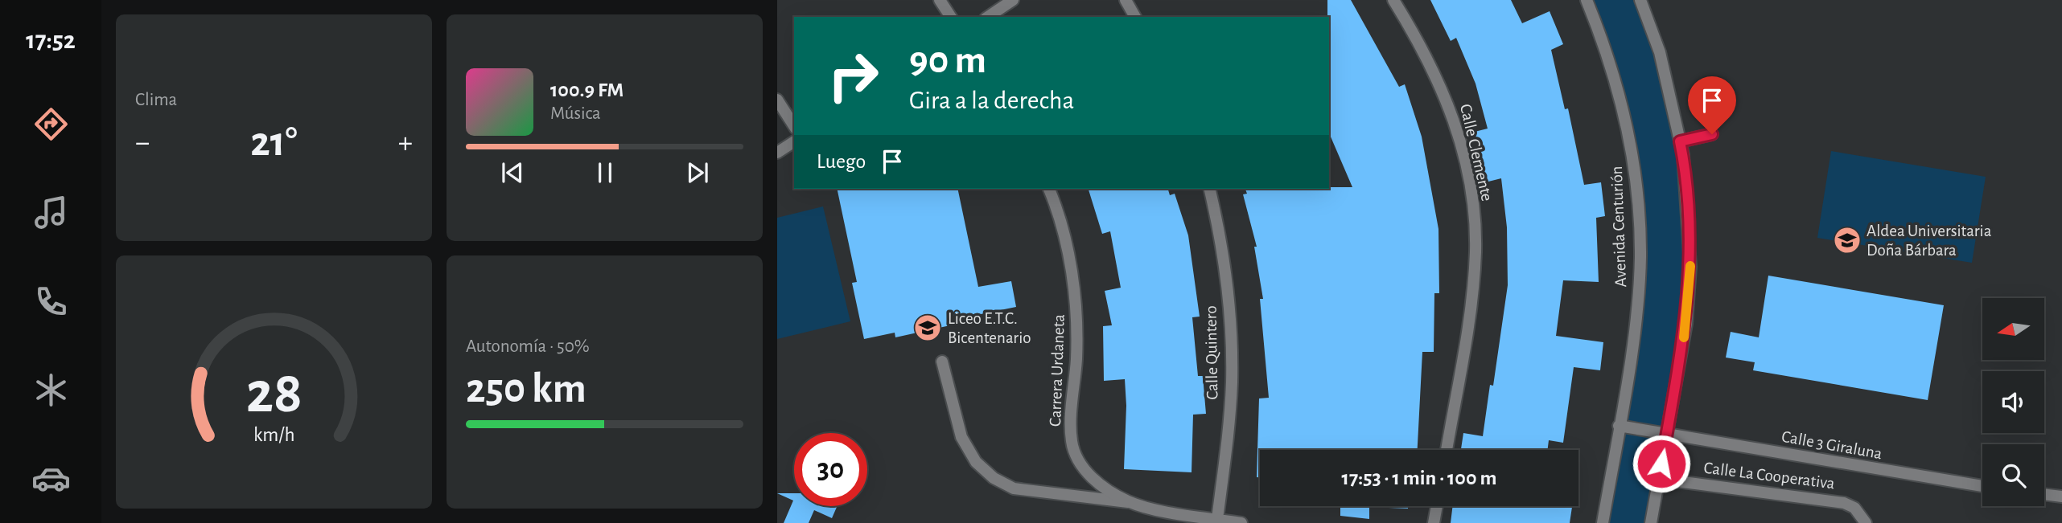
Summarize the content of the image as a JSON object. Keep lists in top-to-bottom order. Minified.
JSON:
{"streets":{"street":["Calle Clemente","Avenida Centurión","Calle Quintero","Carrera Urdaneta","Calle 3 Giraluna","Calle La Cooperativa"]},"crossings":[["Avenida Centurión","Calle 3 Giraluna"]],"places":{"school or university":["Aldea Universitaria Doña Bárbara","Liceo E.T.C. Bicentenario"]},"north":"left","page":{"tabs":"17:52","tile":["Clima",["Autonomía · 50%","250 km"]],"turn":["90 m","Gira a la derecha"],"song":["100.9 FM","Música"],"heat":["−","21°","+"],"then":"Luego","limit":"30","trip":"17:53 · 1 min · 100 m","gauge":["28","km/h"]}}
